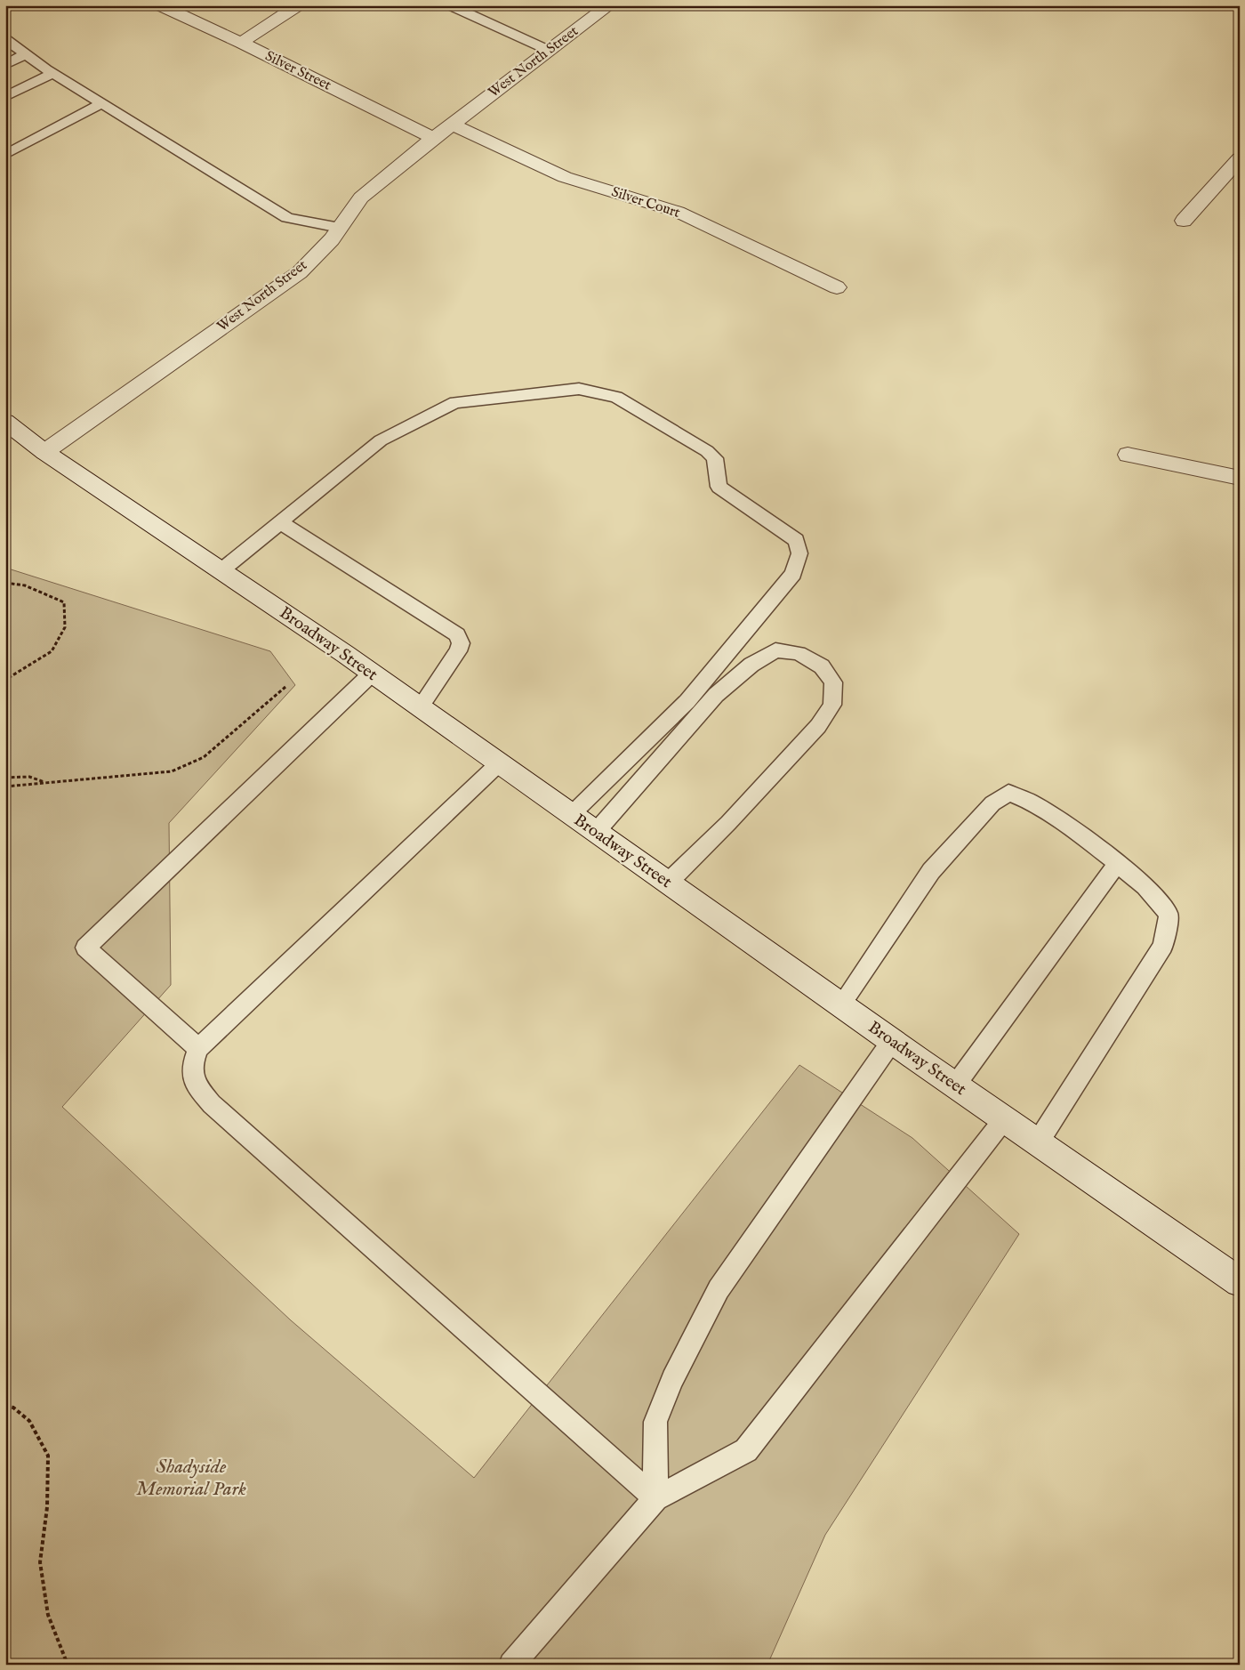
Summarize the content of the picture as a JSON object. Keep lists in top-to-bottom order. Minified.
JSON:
{"streets":{"street":["West North Street","Silver Street","Silver Court","Broadway Street"]},"crossings":[["West North Street","Silver Street"],["West North Street","Silver Court"],["West North Street","Broadway Street"]],"parks":["Shadyside Memorial Park"]}
